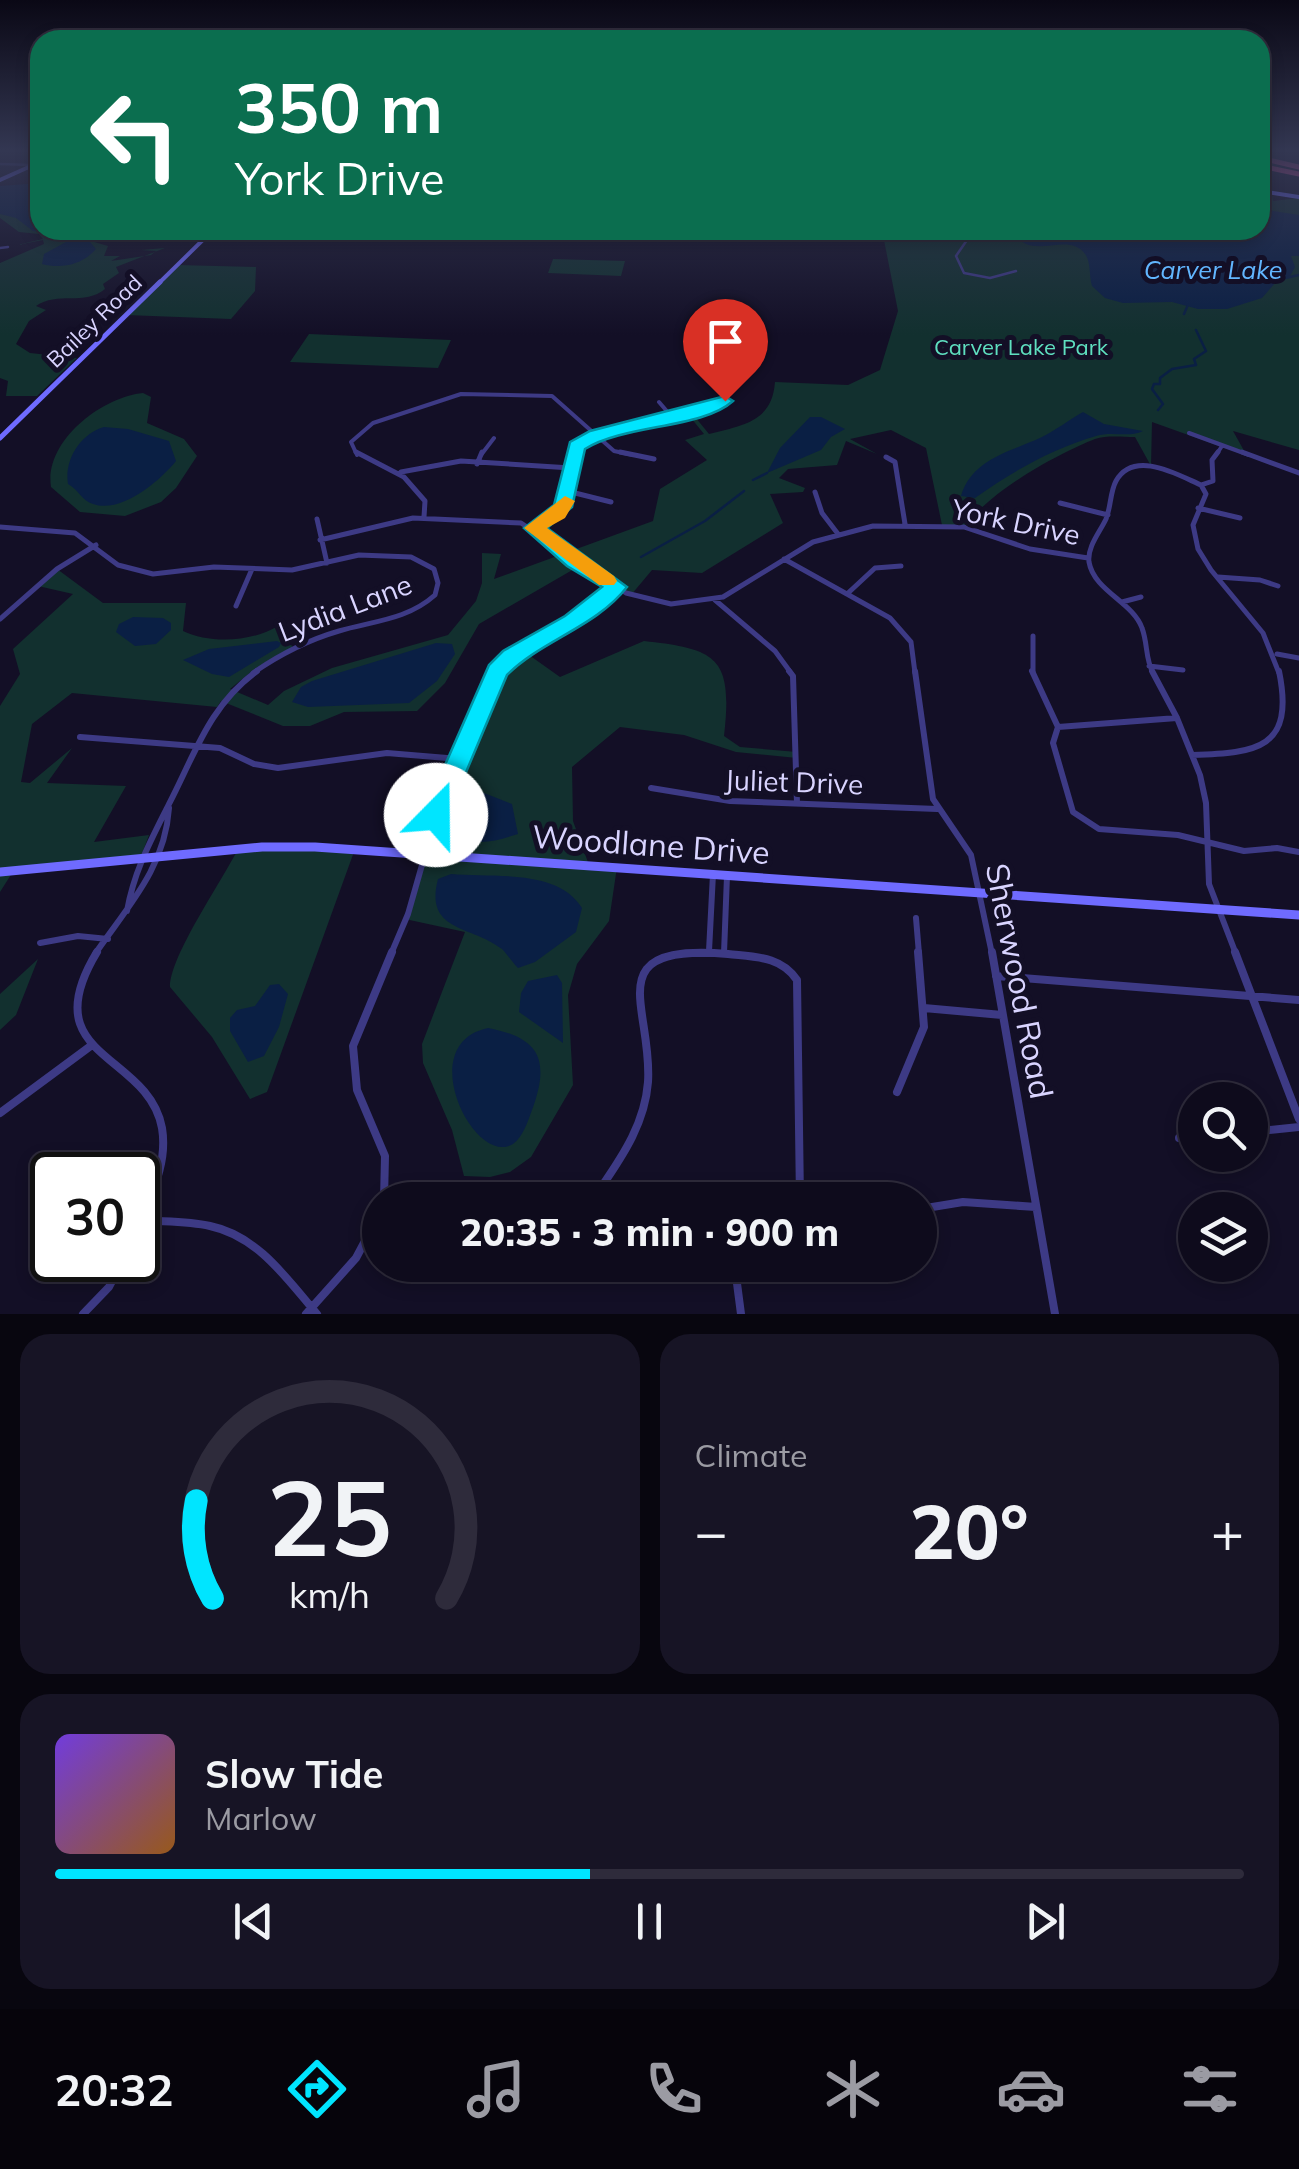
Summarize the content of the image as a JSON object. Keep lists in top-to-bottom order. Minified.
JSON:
{"streets":{"street":["Bailey Road","York Drive","Lydia Lane","Juliet Drive","Woodlane Drive","Sherwood Road"]},"crossings":[["York Drive","Sherwood Road"],["Lydia Lane","Woodlane Drive"],["Juliet Drive","Sherwood Road"],["Woodlane Drive","Sherwood Road"]],"water":["Carver Lake"],"parks":["Carver Lake Park"],"page":{"turn":["350 m","York Drive"],"limit":"30","trip":"20:35 · 3 min · 900 m","tile":"Climate","heat":["−","20°","+"],"song":["Slow Tide","Marlow"],"tabs":"20:32","gauge":["25","km/h"]}}
